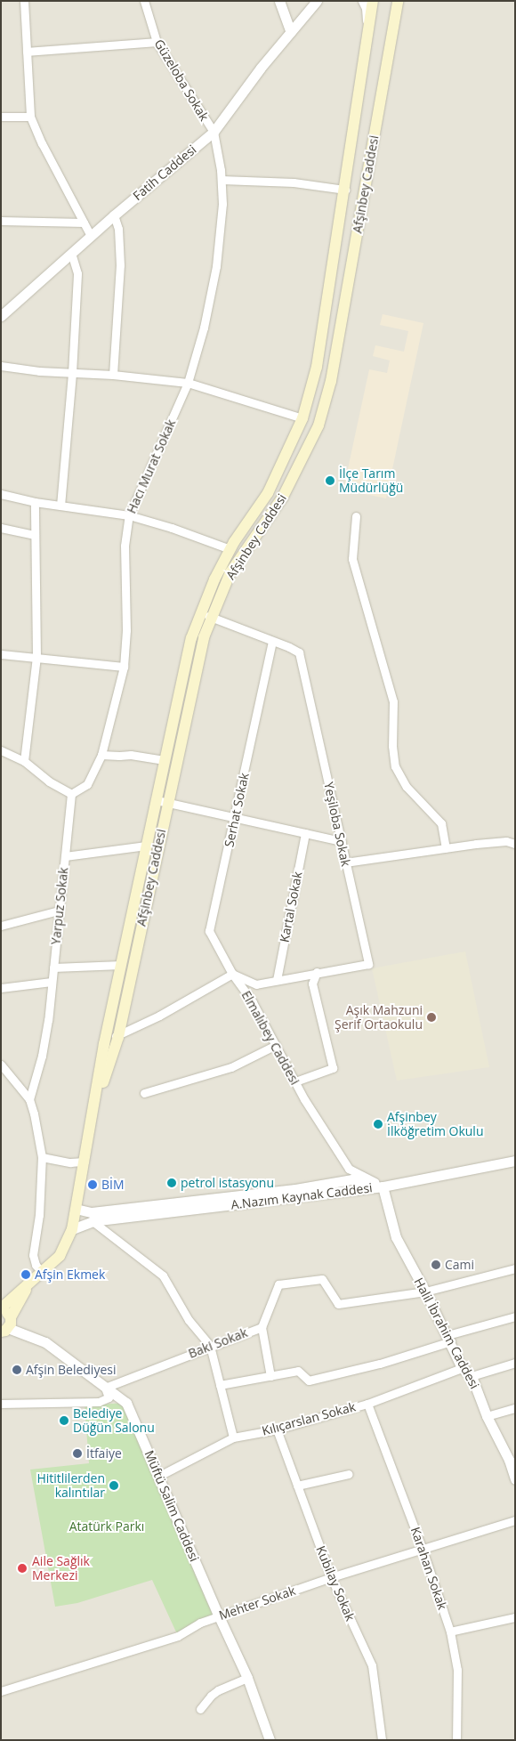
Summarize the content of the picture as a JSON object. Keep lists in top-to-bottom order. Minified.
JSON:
{"streets":{"main road":["Afşinbey Caddesi"],"street":["Güzeloba Sokak","Fatih Caddesi","Hacı Murat Sokak","Serhat Sokak","Yeşiloba Sokak","Yarpuz Sokak","Kartal Sokak","Elmalıbey Caddesi","A.Nazım Kaynak Caddesi","Halil İbrahim Caddesi","Baki Sokak","Kılıçarslan Sokak","Müftü Salim Caddesi","Karahan Sokak","Kubilay Sokak","Mehter Sokak"]},"crossings":[["Güzeloba Sokak","Fatih Caddesi"],["Güzeloba Sokak","Hacı Murat Sokak"],["Fatih Caddesi","Hacı Murat Sokak"],["Afşinbey Caddesi","Yeşiloba Sokak"],["Afşinbey Caddesi","A.Nazım Kaynak Caddesi"],["Hacı Murat Sokak","Yarpuz Sokak"],["Serhat Sokak","Yeşiloba Sokak"],["Serhat Sokak","Elmalıbey Caddesi"],["Yeşiloba Sokak","Kartal Sokak"],["Elmalıbey Caddesi","A.Nazım Kaynak Caddesi"],["Elmalıbey Caddesi","Halil İbrahim Caddesi"],["A.Nazım Kaynak Caddesi","Halil İbrahim Caddesi"],["Halil İbrahim Caddesi","Baki Sokak"],["Halil İbrahim Caddesi","Kılıçarslan Sokak"],["Baki Sokak","Müftü Salim Caddesi"],["Kılıçarslan Sokak","Müftü Salim Caddesi"],["Kılıçarslan Sokak","Karahan Sokak"],["Kılıçarslan Sokak","Kubilay Sokak"],["Müftü Salim Caddesi","Mehter Sokak"],["Karahan Sokak","Mehter Sokak"],["Kubilay Sokak","Mehter Sokak"]],"parks":["Atatürk Parkı"],"places":["İlçe Tarım Müdürlüğü","Aşık Mahzuni Şerif Ortaokulu","Afşinbey İlköğretim Okulu","petrol istasyonu","BİM","Cami","Afşin Ekmek","Afşin Belediyesi","Belediye Düğün Salonu","İtfaiye","Hititlilerden kalıntılar","Aile Sağlık Merkezi"]}
